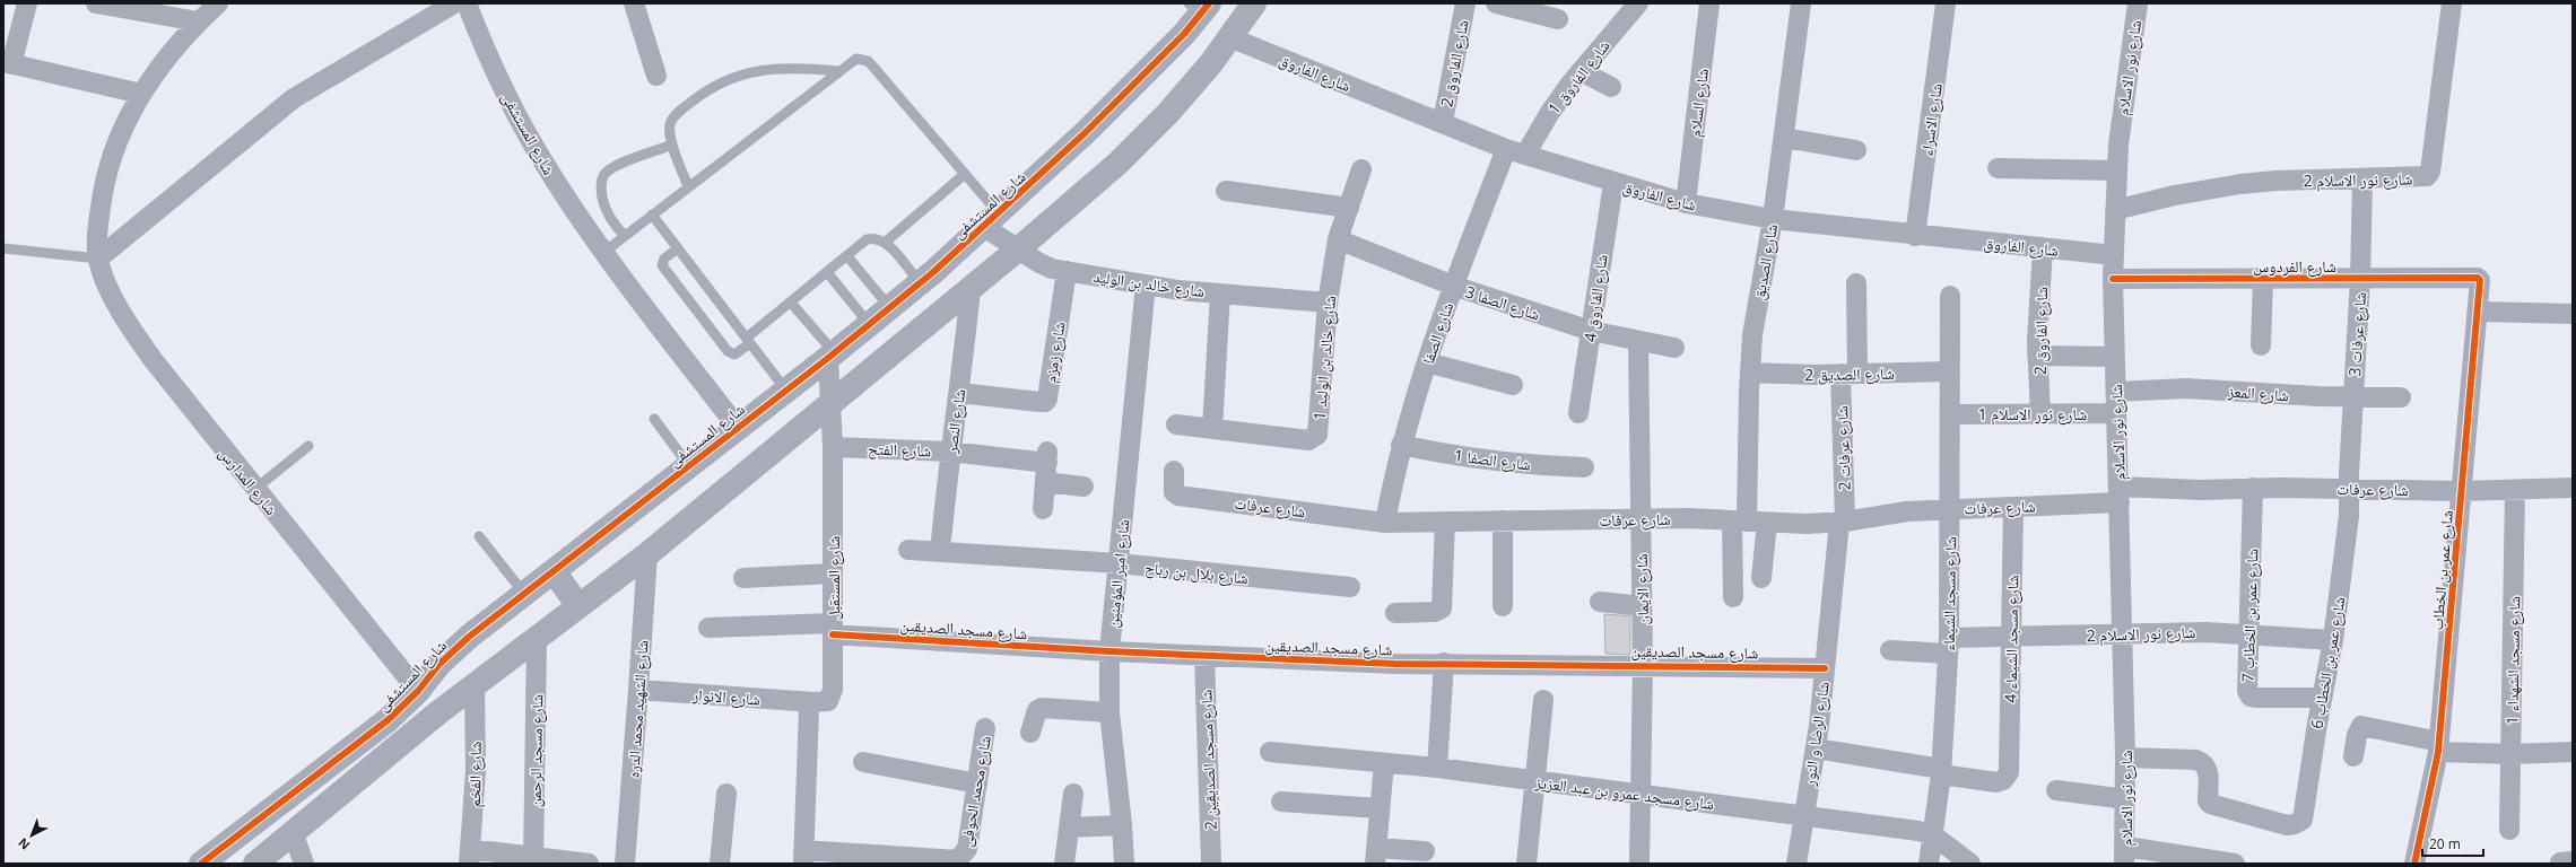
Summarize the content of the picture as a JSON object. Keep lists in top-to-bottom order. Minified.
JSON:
{"streets":{"street":["شارع الفاروق 2","شارع نور الاسلام","شارع الفاروق","شارع الفاروق 1","شارع السلام","شارع الاسراء","شارع المستشفى","شارع نور الاسلام 2","شارع الصديق","شارع الفردوس","شارع خالد بن الوليد","شارع الفاروق 4","شارع الصفا 3","شارع الصفا","شارع عرفات 3","شارع زمزم","شارع خالد بن الوليد 1","شارع الصديق 2","شارع المعز","شارع نور الاسلام 1","شارع النصر","شارع عرفات 2","شارع الفتح","شارع الصفا 1","شارع المدارس","شارع عرفات","شارع عمر بن الخطاب","شارع بلال بن رباح","شارع امير المؤمنين","شارع المستقبل","شارع الايمان","شارع مسجد الشيماء","شارع عمر بن الخطاب 7","شارع مسجد الصديقين","شارع مسجد الشيماء 4","شارع مسجد الشهداء 1","شارع عمر بن الخطاب 6","شارع الانوار","شارع الشهيد محمد الدره","شارع الرضا و النور","شارع مسجد الرحمن","شارع مسجد الصديقين 2","شارع الفخم","شارع محمد الحوفى","شارع مسجد عمرو بن عبد العزيز"]},"crossings":[["شارع الفاروق 2","شارع الفاروق"],["شارع الفاروق 2","شارع نور الاسلام 1"],["شارع نور الاسلام","شارع الفاروق"],["شارع نور الاسلام","شارع نور الاسلام 2"],["شارع نور الاسلام","شارع الفردوس"],["شارع نور الاسلام","شارع المعز"],["شارع نور الاسلام","شارع نور الاسلام 1"],["شارع نور الاسلام","شارع عرفات"],["شارع نور الاسلام","شارع عمر بن الخطاب 6"],["شارع الفاروق","شارع الفاروق 1"],["شارع الفاروق","شارع السلام"],["شارع الفاروق","شارع الاسراء"],["شارع الفاروق","شارع الصديق"],["شارع الفاروق","شارع الفاروق 4"],["شارع الفاروق","شارع الصفا"],["شارع المستشفى","شارع خالد بن الوليد"],["شارع المستشفى","شارع المدارس"],["شارع المستشفى","شارع المستقبل"],["شارع نور الاسلام 2","شارع عرفات 3"],["شارع نور الاسلام 2","شارع مسجد الشيماء"],["شارع نور الاسلام 2","شارع عمر بن الخطاب 7"],["شارع نور الاسلام 2","شارع مسجد الشيماء 4"],["شارع نور الاسلام 2","شارع عمر بن الخطاب 6"],["شارع الصديق","شارع الصديق 2"],["شارع الصديق","شارع عرفات"],["شارع الفردوس","شارع عرفات 3"],["شارع الفردوس","شارع عمر بن الخطاب"],["شارع خالد بن الوليد","شارع زمزم"],["شارع خالد بن الوليد","شارع خالد بن الوليد 1"],["شارع خالد بن الوليد","شارع امير المؤمنين"],["شارع الفاروق 4","شارع الصفا 3"],["شارع الصفا 3","شارع الصفا"],["شارع الصفا 3","شارع خالد بن الوليد 1"],["شارع الصفا 3","شارع الايمان"],["شارع الصفا","شارع الصفا 1"],["شارع الصفا","شارع عرفات"],["شارع عرفات 3","شارع المعز"],["شارع عرفات 3","شارع عرفات"],["شارع عرفات 3","شارع عمر بن الخطاب 6"],["شارع زمزم","شارع النصر"],["شارع الصديق 2","شارع عرفات 2"],["شارع الصديق 2","شارع مسجد الشيماء"],["شارع نور الاسلام 1","شارع مسجد الشيماء"],["شارع النصر","شارع الفتح"],["شارع النصر","شارع بلال بن رباح"],["شارع عرفات 2","شارع عرفات"],["شارع عرفات 2","شارع الرضا و النور"],["شارع الفتح","شارع المستقبل"],["شارع عرفات","شارع عمر بن الخطاب"],["شارع عرفات","شارع الايمان"],["شارع عرفات","شارع مسجد الشيماء"],["شارع عرفات","شارع عمر بن الخطاب 7"],["شارع عرفات","شارع مسجد الشيماء 4"],["شارع عرفات","شارع مسجد الشهداء 1"],["شارع عرفات","شارع عمر بن الخطاب 6"],["شارع عرفات","شارع الرضا و النور"],["شارع بلال بن رباح","شارع امير المؤمنين"],["شارع امير المؤمنين","شارع مسجد الصديقين"],["شارع المستقبل","شارع مسجد الصديقين"],["شارع المستقبل","شارع الانوار"],["شارع الايمان","شارع مسجد الصديقين"],["شارع الايمان","شارع مسجد عمرو بن عبد العزيز"],["شارع مسجد الشيماء","شارع مسجد الشيماء 4"],["شارع مسجد الشيماء","شارع مسجد عمرو بن عبد العزيز"],["شارع عمر بن الخطاب 7","شارع عمر بن الخطاب 6"],["شارع مسجد الصديقين","شارع الرضا و النور"],["شارع مسجد الصديقين","شارع مسجد الصديقين 2"],["شارع الانوار","شارع الشهيد محمد الدره"],["شارع الرضا و النور","شارع مسجد عمرو بن عبد العزيز"]],"scale_bar":"20 m","north":"bottom left"}
